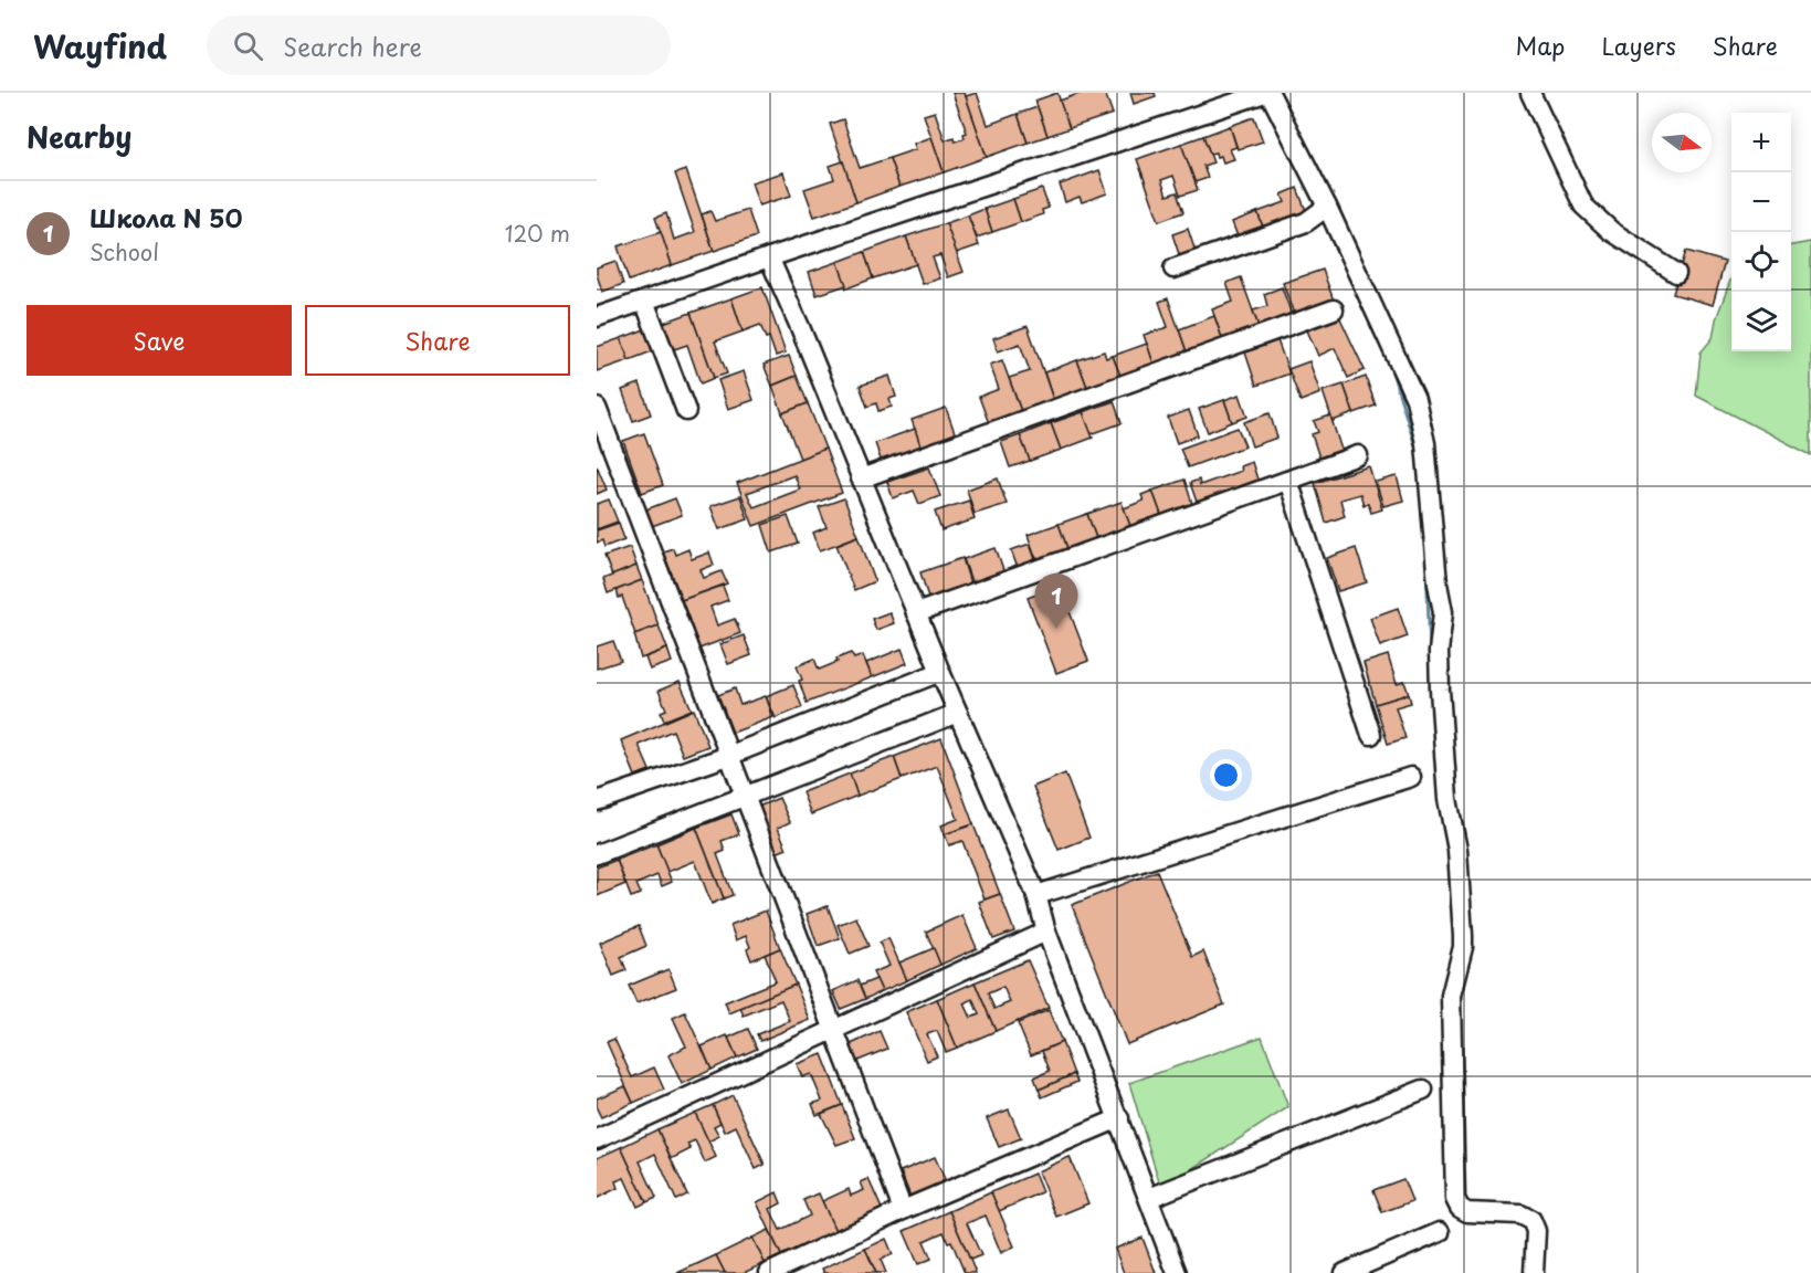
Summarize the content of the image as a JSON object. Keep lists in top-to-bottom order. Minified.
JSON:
{"north":"right","page":{"header":"Wayfind","search":"Search here","nav":["Map","Layers","Share"],"heading":"Nearby","map_buttons":["+","−"],"list":[{"mark":"1","name":"Школа N 50","note":"School","value":"120 m"}],"buttons":["Save","Share"],"pins":"1"}}
